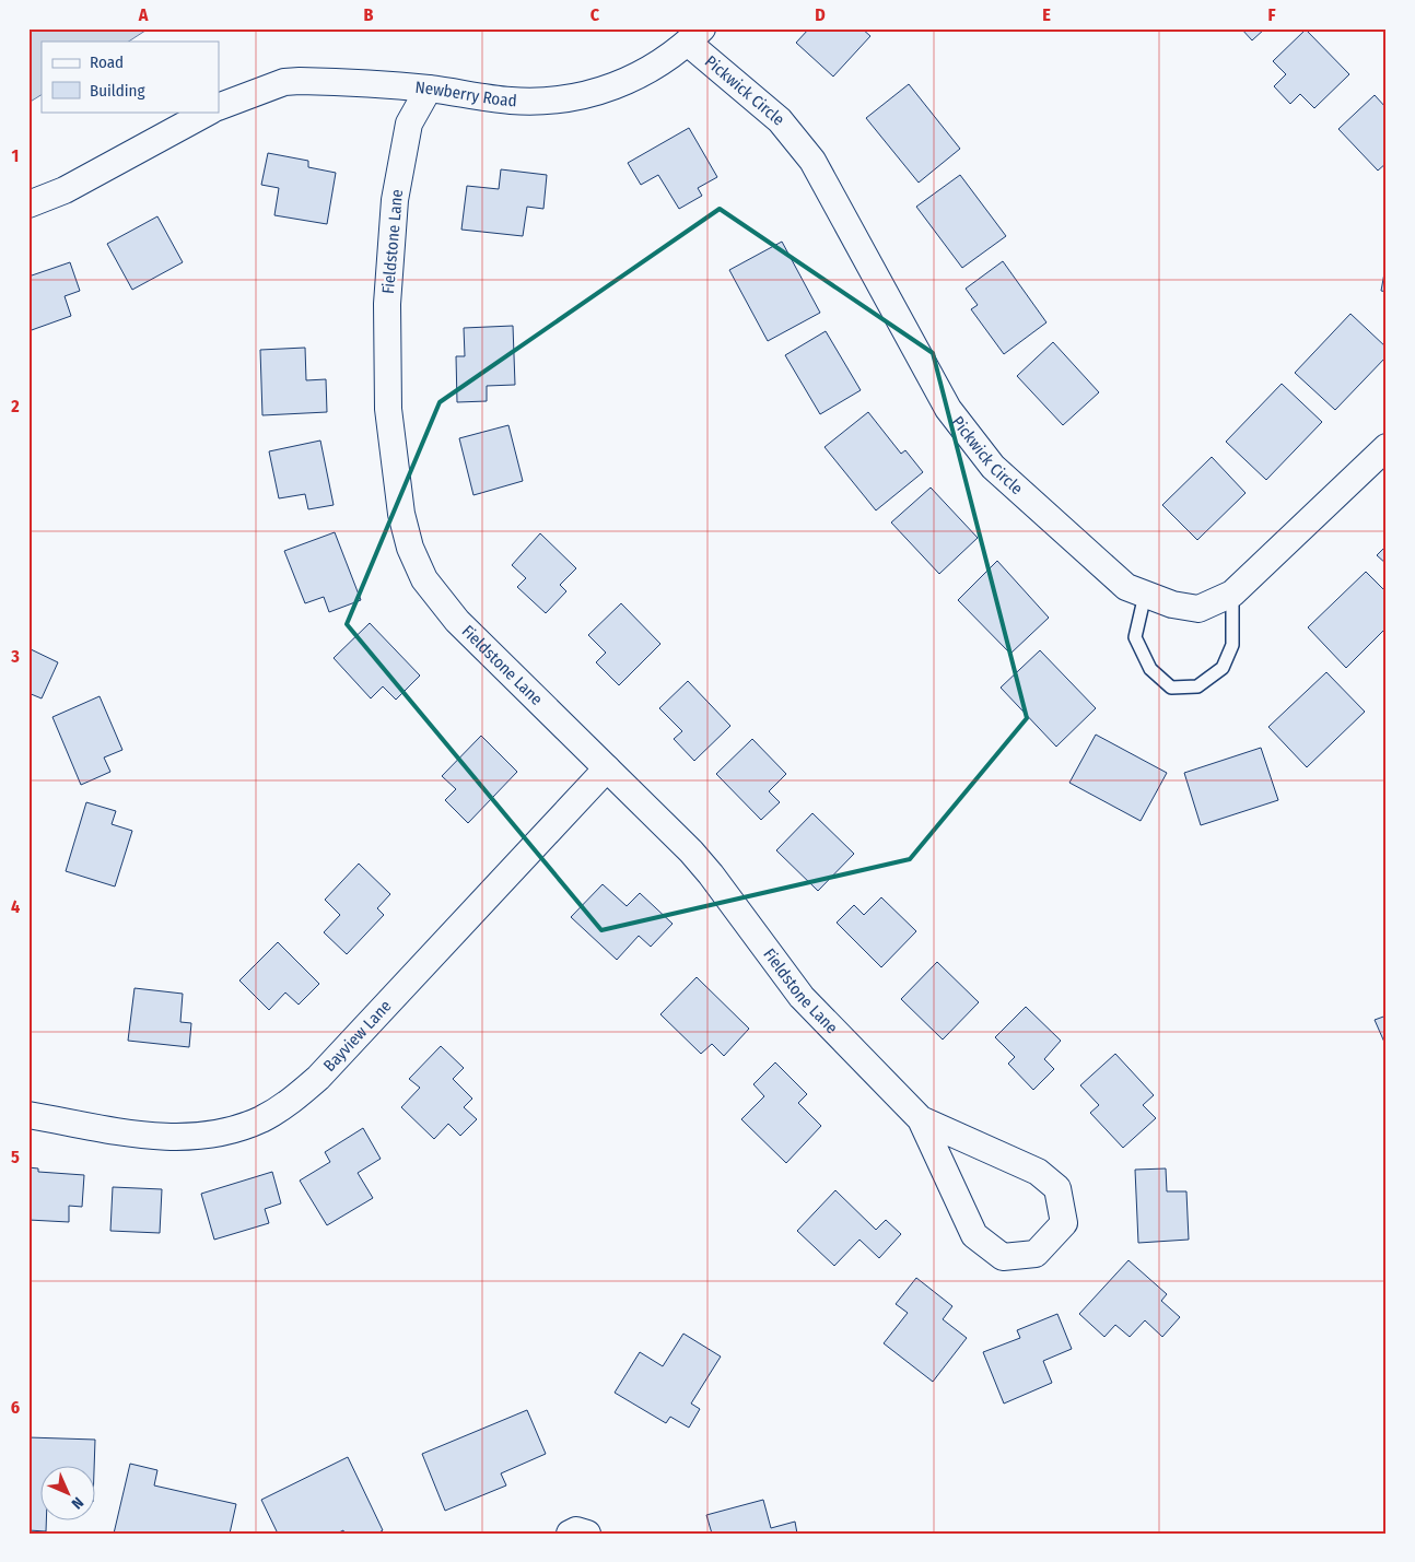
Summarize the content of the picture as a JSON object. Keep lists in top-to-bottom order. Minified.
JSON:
{"streets":{"street":["Pickwick Circle","Newberry Road","Fieldstone Lane","Bayview Lane"]},"crossings":[["Pickwick Circle","Newberry Road"],["Newberry Road","Fieldstone Lane"],["Fieldstone Lane","Bayview Lane"]],"legend":["Road","Building"],"north":"bottom right","grid":{"columns":["A","B","C","D","E","F"],"rows":["1","2","3","4","5","6"]}}
